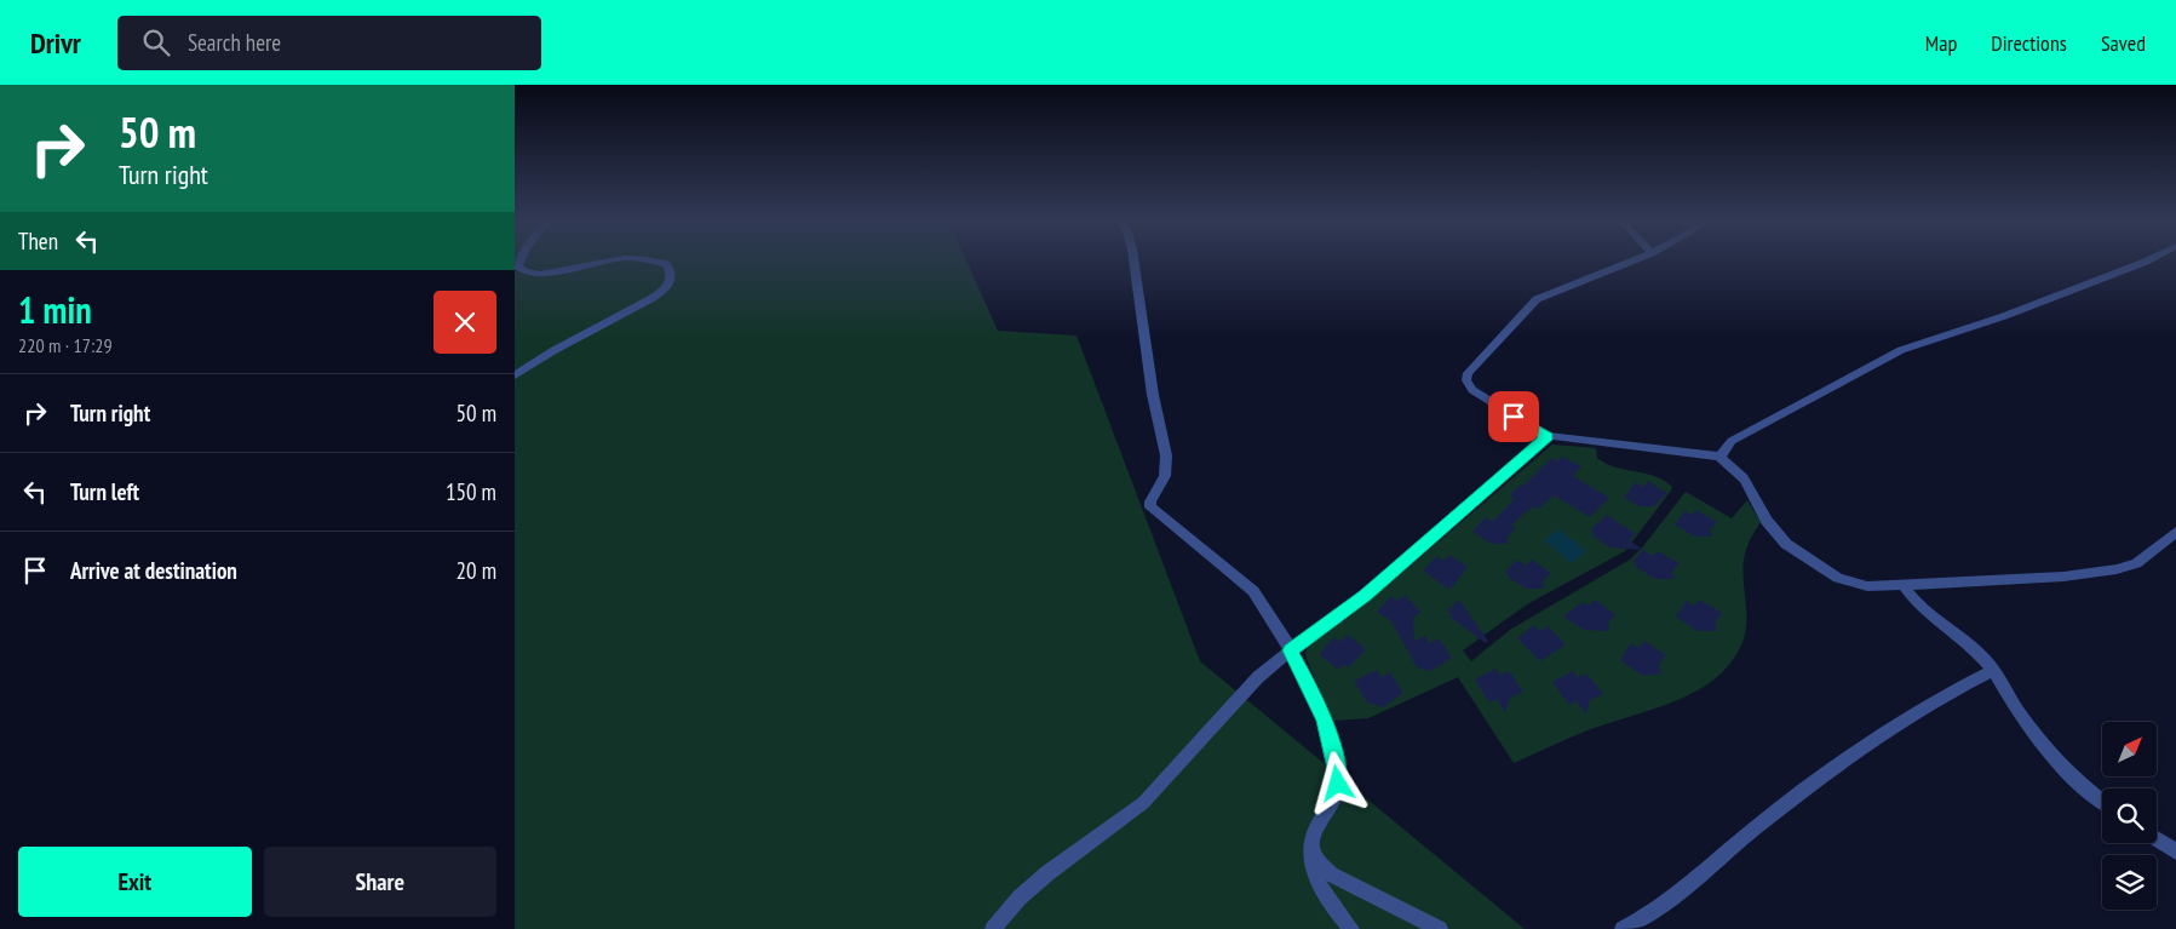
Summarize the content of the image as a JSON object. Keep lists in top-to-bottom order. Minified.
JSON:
{"north":"top right","page":{"header":"Drivr","search":"Search here","nav":["Map","Directions","Saved"],"turn":["50 m","Turn right"],"then":"Then","heading":["1 min","220 m · 17:29"],"list":[{"name":"Turn right","value":"50 m"},{"name":"Turn left","value":"150 m"},{"name":"Arrive at destination","value":"20 m"}],"buttons":["Exit","Share"]}}
